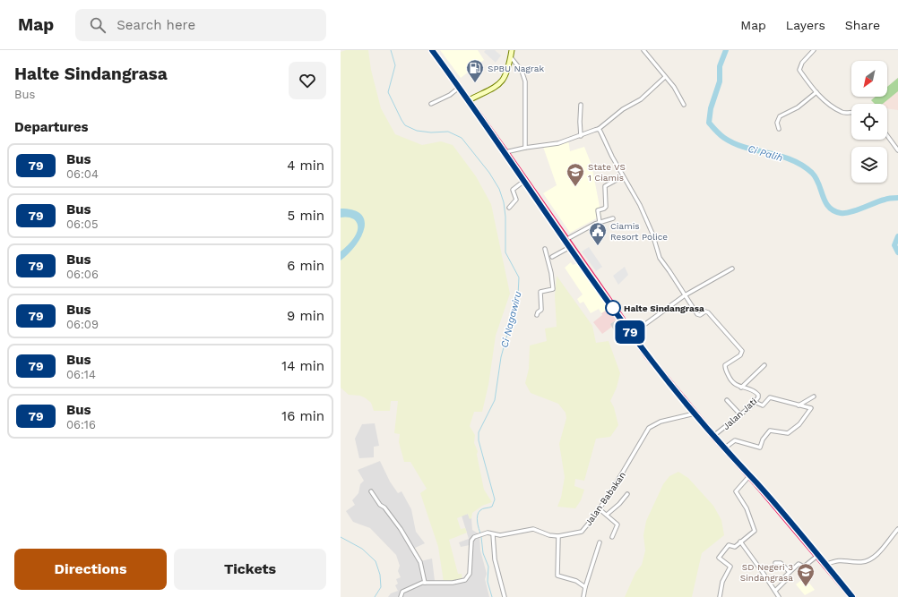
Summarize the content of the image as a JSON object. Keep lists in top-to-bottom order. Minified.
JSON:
{"streets":{"street":["Jalan Jati","Jalan Babakan"]},"water":["Ci Palih","Ci Nagawiru"],"places":{"fuel station":["SPBU Nagrak"],"school or university":["State VS 1 Ciamis","SD Negeri 3 Sindangrasa"],"public building":["Ciamis Resort Police"],"other":["Halte Sindangrasa"]},"lines":["bus line 79"],"north":"bottom left","page":{"header":"Map","search":"Search here","nav":["Map","Layers","Share"],"heading":[["Halte Sindangrasa","Bus"],"Departures"],"on_map":"79","list":[{"mark":"79","name":"Bus","note":"06:04","value":"4 min"},{"mark":"79","name":"Bus","note":"06:05","value":"5 min"},{"mark":"79","name":"Bus","note":"06:06","value":"6 min"},{"mark":"79","name":"Bus","note":"06:09","value":"9 min"},{"mark":"79","name":"Bus","note":"06:14","value":"14 min"},{"mark":"79","name":"Bus","note":"06:16","value":"16 min"}],"buttons":["Directions","Tickets"]}}
